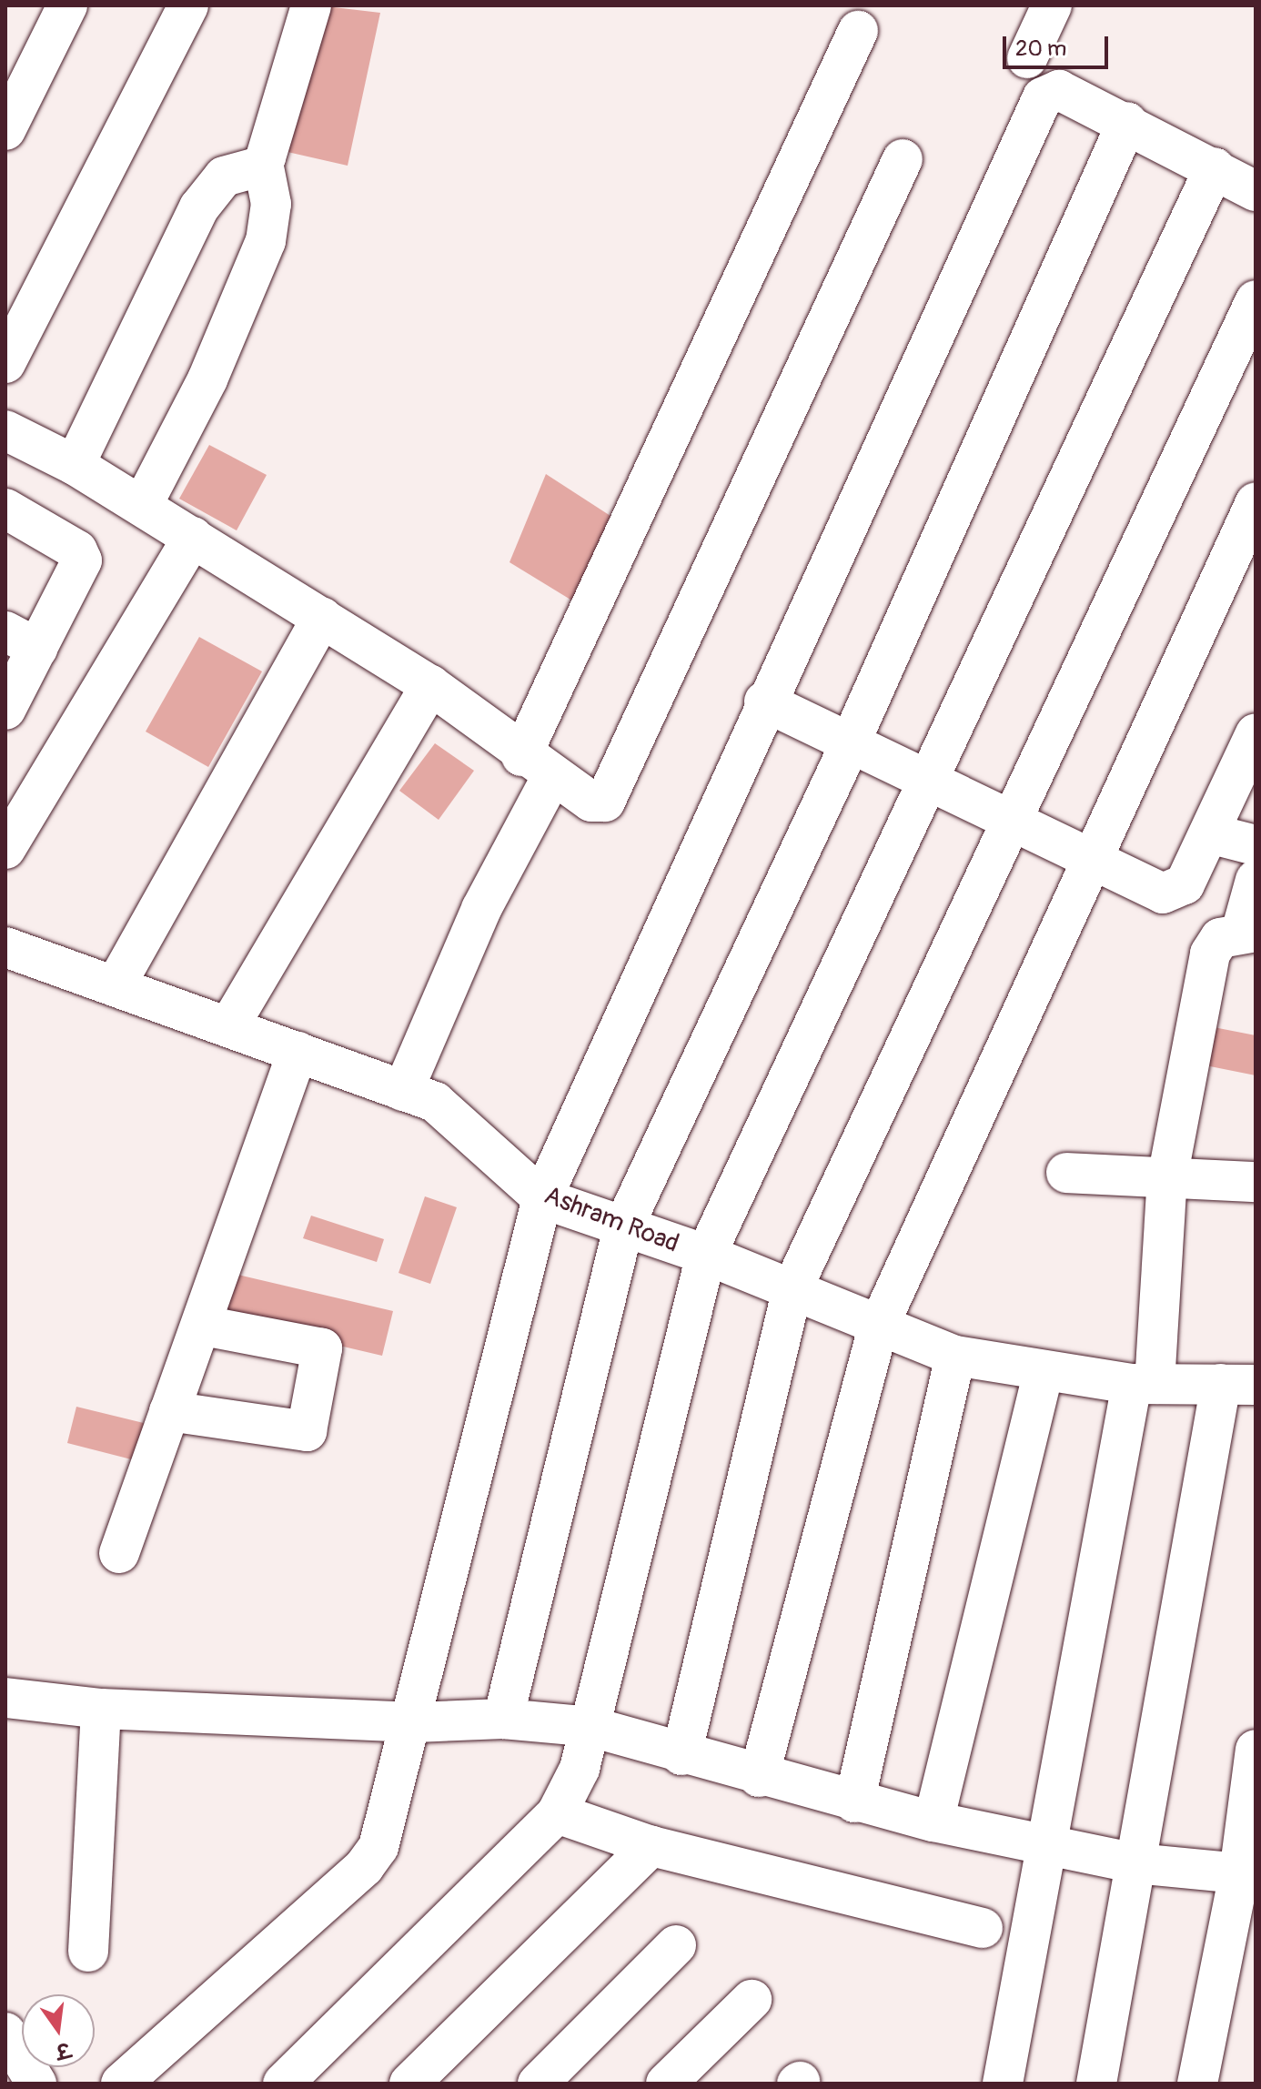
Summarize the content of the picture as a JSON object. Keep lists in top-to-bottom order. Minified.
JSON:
{"streets":{"street":["Ashram Road"]},"scale_bar":"20 m","north":"bottom"}
